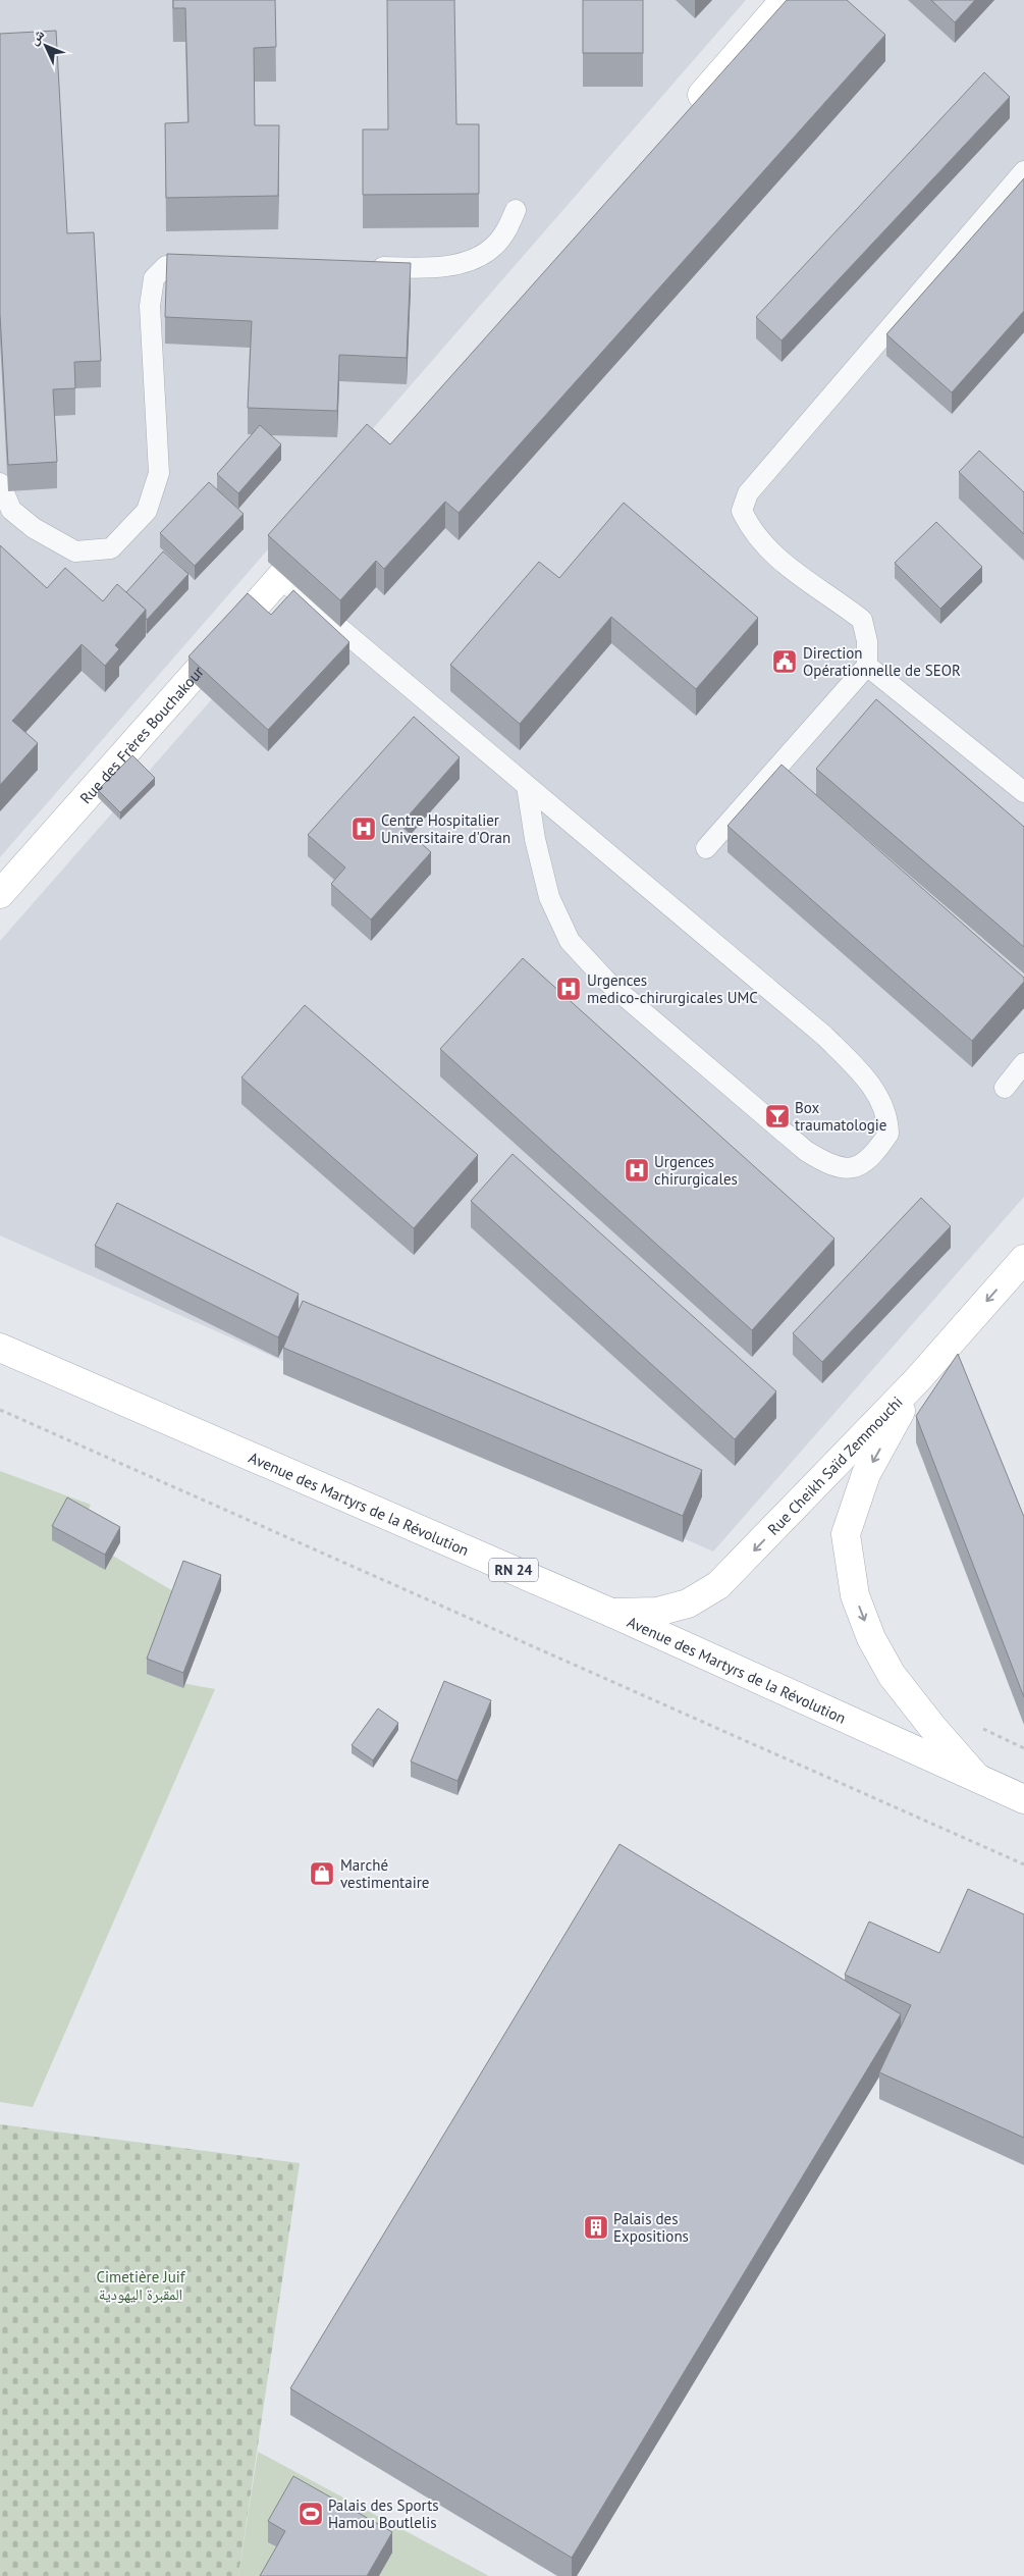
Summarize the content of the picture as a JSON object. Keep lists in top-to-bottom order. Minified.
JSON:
{"streets":{"street":["Rue des Frères Bouchakour","Rue Cheikh Saïd Zemmouchi","Avenue des Martyrs de la Révolution","RN 24"]},"crossings":[["Rue Cheikh Saïd Zemmouchi","Avenue des Martyrs de la Révolution"]],"one_way":["Rue Cheikh Saïd Zemmouchi"],"parks":["Cimetière Juif المقبرة اليهودية"],"places":{"public building":["Direction Opérationnelle de SEOR"],"hospital":["Centre Hospitalier Universitaire d'Oran","Urgences medico-chirurgicales UMC","Urgences chirurgicales"],"bar":["Box traumatologie"],"shop":["Marché vestimentaire"],"building":["Palais des Expositions"],"sports":["Palais des Sports Hamou Boutlelis"]},"north":"top left"}
